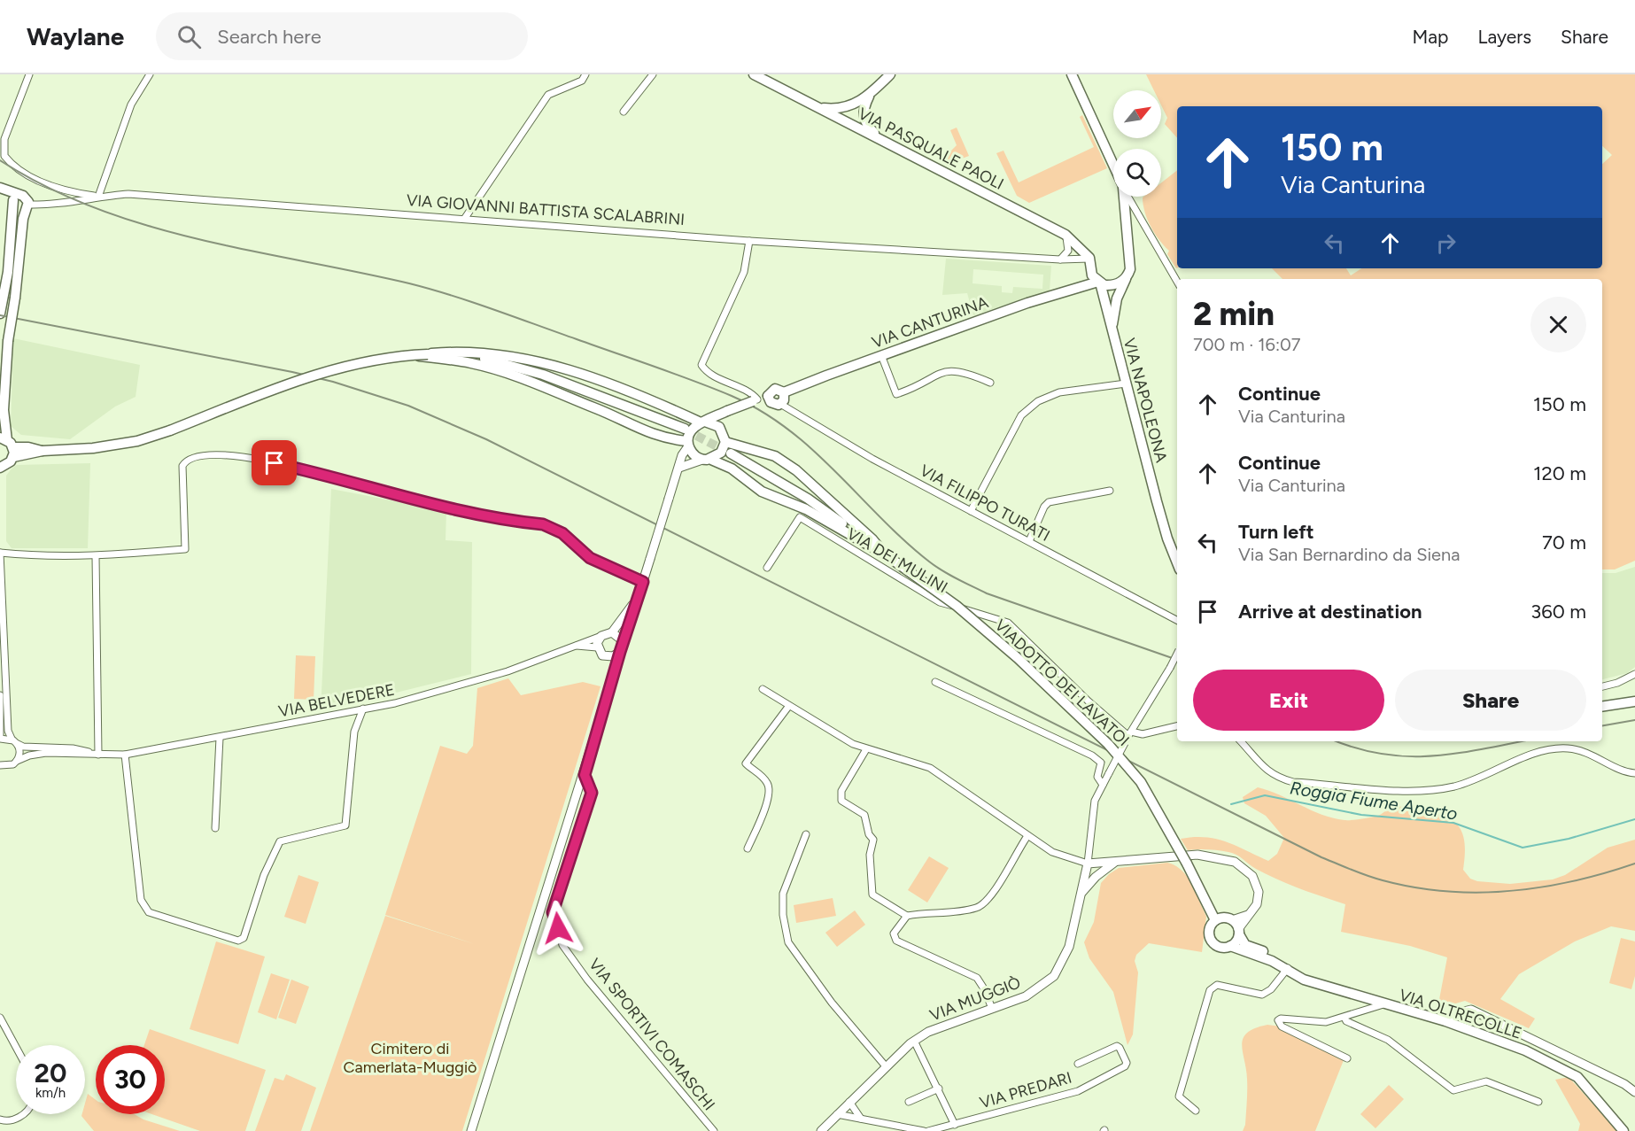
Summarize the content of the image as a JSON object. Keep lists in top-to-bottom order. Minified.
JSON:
{"streets":{"main road":["VIA PASQUALE PAOLI","VIA CANTURINA","VIA NAPOLEONA","VIADOTTO DEI LAVATOI","VIA OLTRECOLLE"],"street":["VIA GIOVANNI BATTISTA SCALABRINI","VIA FILIPPO TURATI","VIA DEI MULINI","VIA BELVEDERE","VIA MUGGIÒ","VIA SPORTIVI COMASCHI","VIA PREDARI"]},"crossings":[["VIA PASQUALE PAOLI","VIA GIOVANNI BATTISTA SCALABRINI"],["VIA PASQUALE PAOLI","VIA NAPOLEONA"],["VIA GIOVANNI BATTISTA SCALABRINI","VIA NAPOLEONA"],["VIA CANTURINA","VIA NAPOLEONA"],["VIA CANTURINA","VIA FILIPPO TURATI"],["VIADOTTO DEI LAVATOI","VIA OLTRECOLLE"],["VIA MUGGIÒ","VIA PREDARI"]],"water":["Roggia Fiume Aperto"],"parks":["Cimitero di Camerlata-Muggiò"],"north":"top right","page":{"header":"Waylane","search":"Search here","nav":["Map","Layers","Share"],"turn":["150 m","Via Canturina"],"heading":["2 min","700 m · 16:07"],"list":[{"name":"Continue","note":"Via Canturina","value":"150 m"},{"name":"Continue","note":"Via Canturina","value":"120 m"},{"name":"Turn left","note":"Via San Bernardino da Siena","value":"70 m"},{"name":"Arrive at destination","value":"360 m"}],"buttons":["Exit","Share"],"speed":"20 km/h","limit":"30"}}
